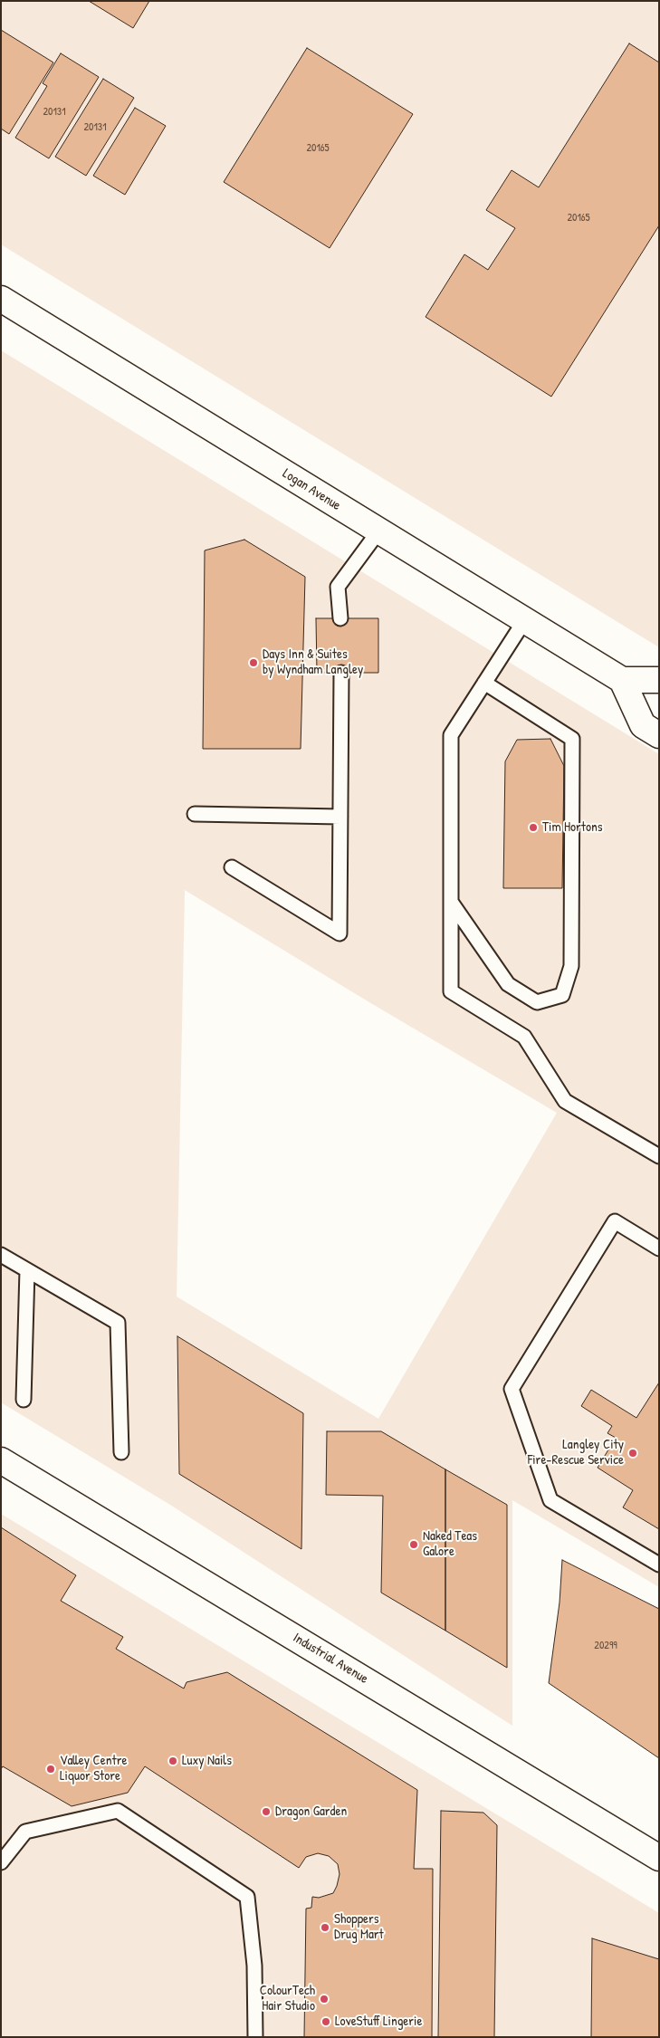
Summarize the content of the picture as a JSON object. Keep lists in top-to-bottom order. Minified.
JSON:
{"streets":{"main road":["Logan Avenue","Industrial Avenue"]},"places":["Days Inn & Suites by Wyndham Langley","Tim Hortons","Langley City Fire-Rescue Service","Naked Teas Galore","Luxy Nails","Valley Centre Liquor Store","Dragon Garden","Shoppers Drug Mart","ColourTech Hair Studio","LoveStuff Lingerie"],"house_numbers":["20131","20131","20165","20165","20299"]}
